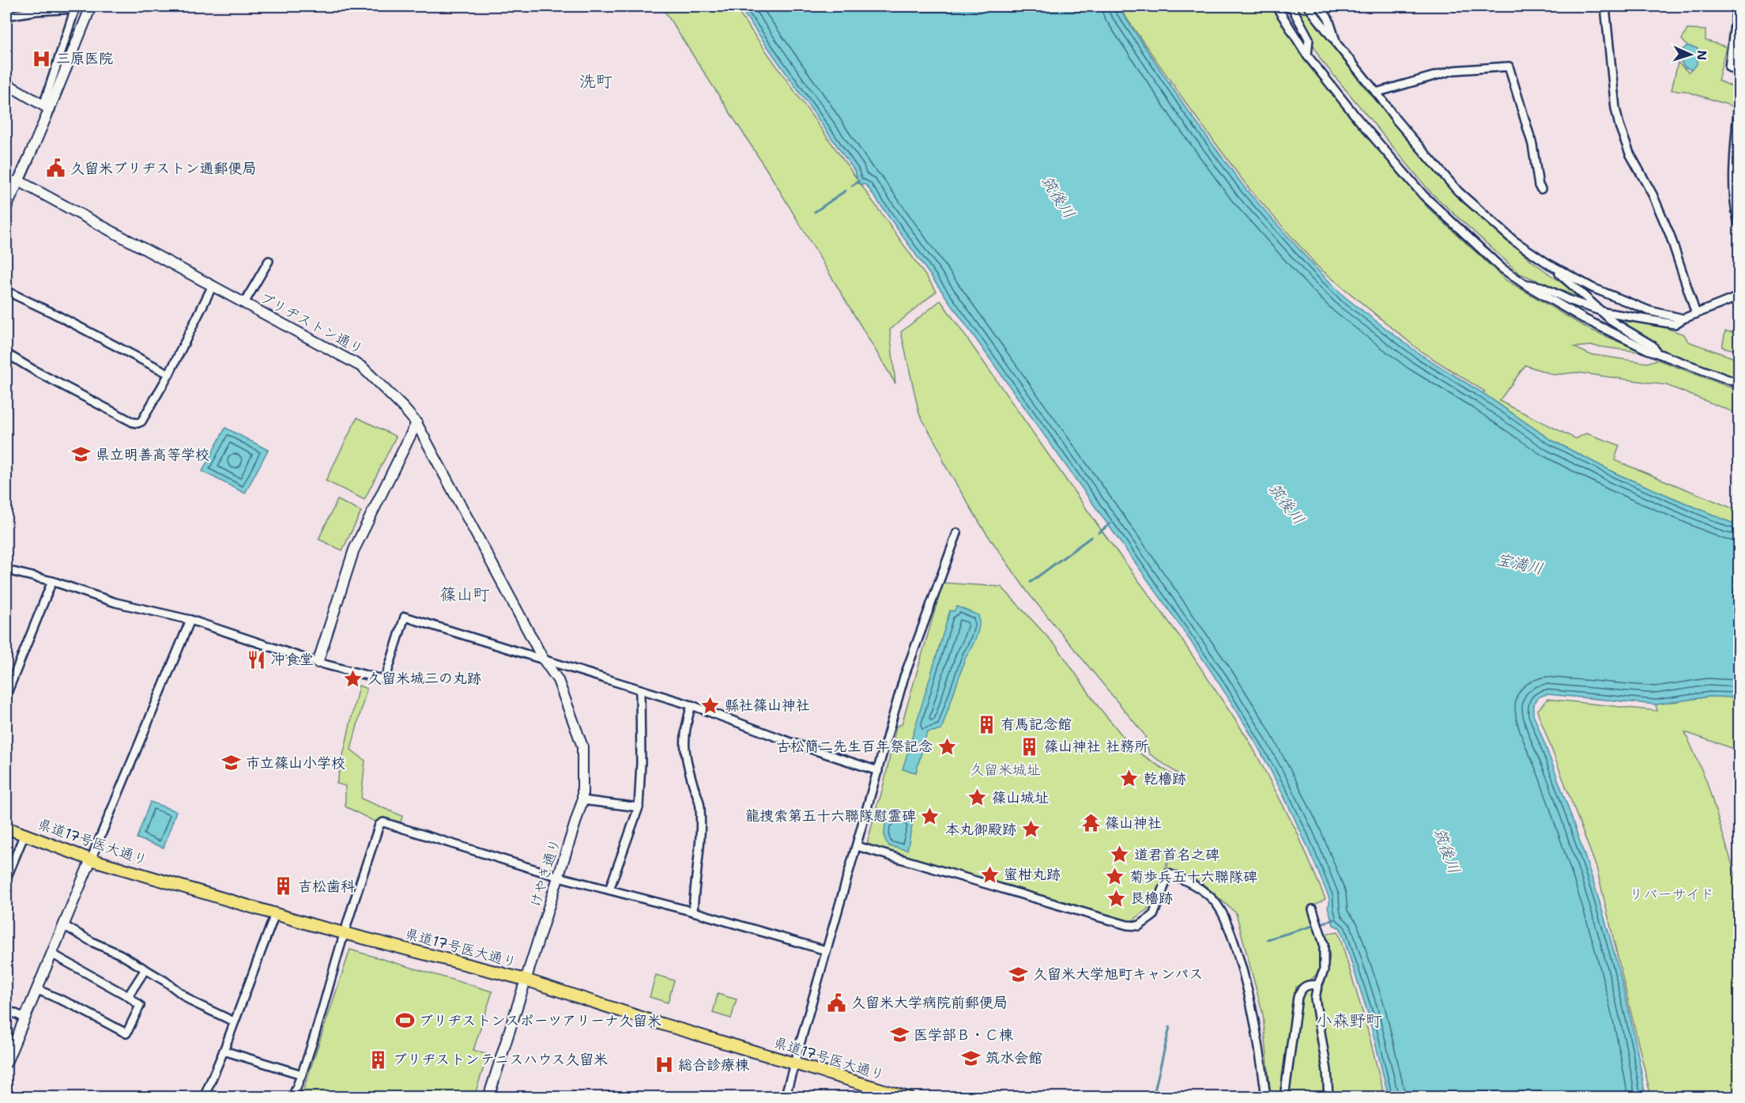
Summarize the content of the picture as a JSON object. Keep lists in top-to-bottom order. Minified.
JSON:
{"streets":{"main road":["県道17号医大通り"],"street":["ブリヂストン通り","けやき通り"]},"crossings":[["ブリヂストン通り","けやき通り"],["県道17号医大通り","けやき通り"]],"districts":["洗町","篠山町","小森野町"],"water":["筑後川","宝満川"],"parks":["久留米城址","リバーサイド"],"places":{"hospital":["三原医院","総合診療棟"],"public building":["久留米ブリヂストン通郵便局","久留米大学病院前郵便局"],"school or university":["県立明善高等学校","市立篠山小学校","久留米大学旭町キャンパス","医学部Ｂ・Ｃ棟","筑水会館"],"restaurant":["冲食堂"],"place":["久留米城三の丸跡","縣社篠山神社","古松簡二先生百年祭記念","乾櫓跡","篠山城址","龍捜索第五十六聯隊慰霊碑","本丸御殿跡","道君首名之碑","蜜柑丸跡","菊歩兵五十六聯隊碑","艮櫓跡"],"building":["有馬記念館","篠山神社 社務所","吉松歯科","ブリヂストンテニスハウス久留米"],"temple":["篠山神社"],"sports":["ブリヂストンスポーツアリーナ久留米"]},"north":"right"}
